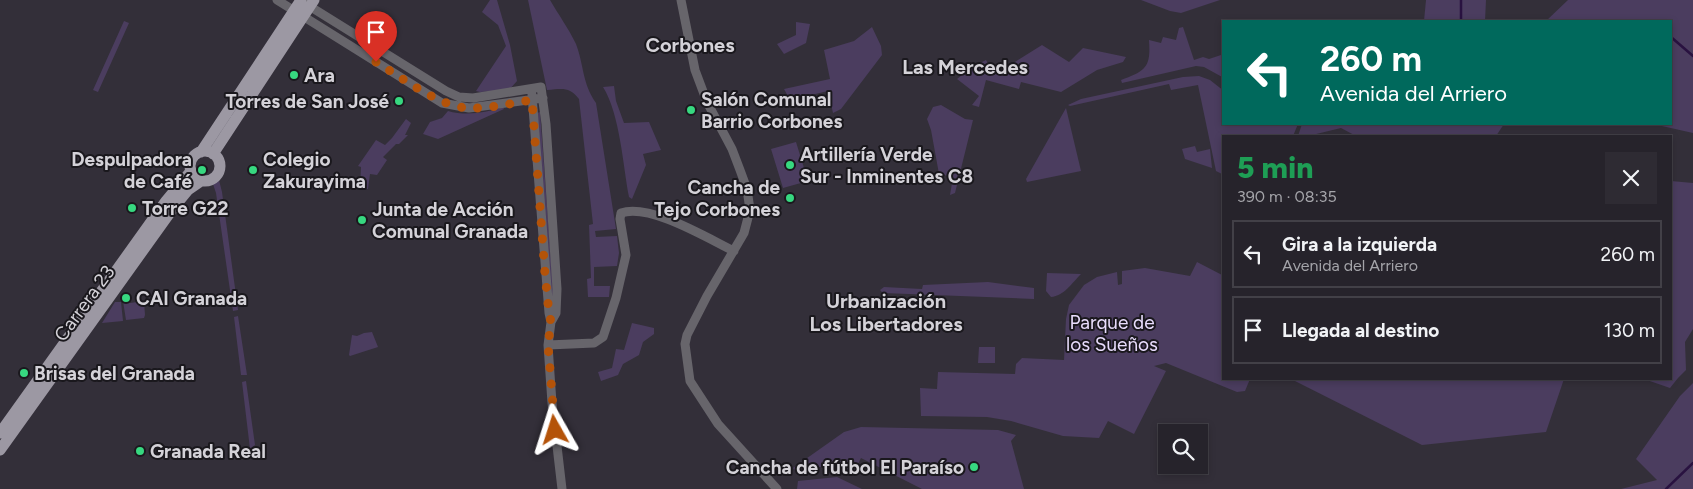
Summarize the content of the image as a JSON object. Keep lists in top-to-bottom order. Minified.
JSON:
{"streets":{"main road":["Carrera 23"]},"districts":["Corbones","Las Mercedes","Urbanización Los Libertadores"],"parks":["Parque de los Sueños"],"places":["Ara","Torres de San José","Salón Comunal Barrio Corbones","Artillería Verde Sur - Inminentes C8","Despulpadora de Café","Colegio Zakurayima","Cancha de Tejo Corbones","Torre G22","Junta de Acción Comunal Granada","CAI Granada","Brisas del Granada","Granada Real","Cancha de fútbol El Paraíso"],"page":{"turn":["260 m","Avenida del Arriero"],"heading":["5 min","390 m · 08:35"],"list":[{"name":"Gira a la izquierda","note":"Avenida del Arriero","value":"260 m"},{"name":"Llegada al destino","value":"130 m"}]}}
